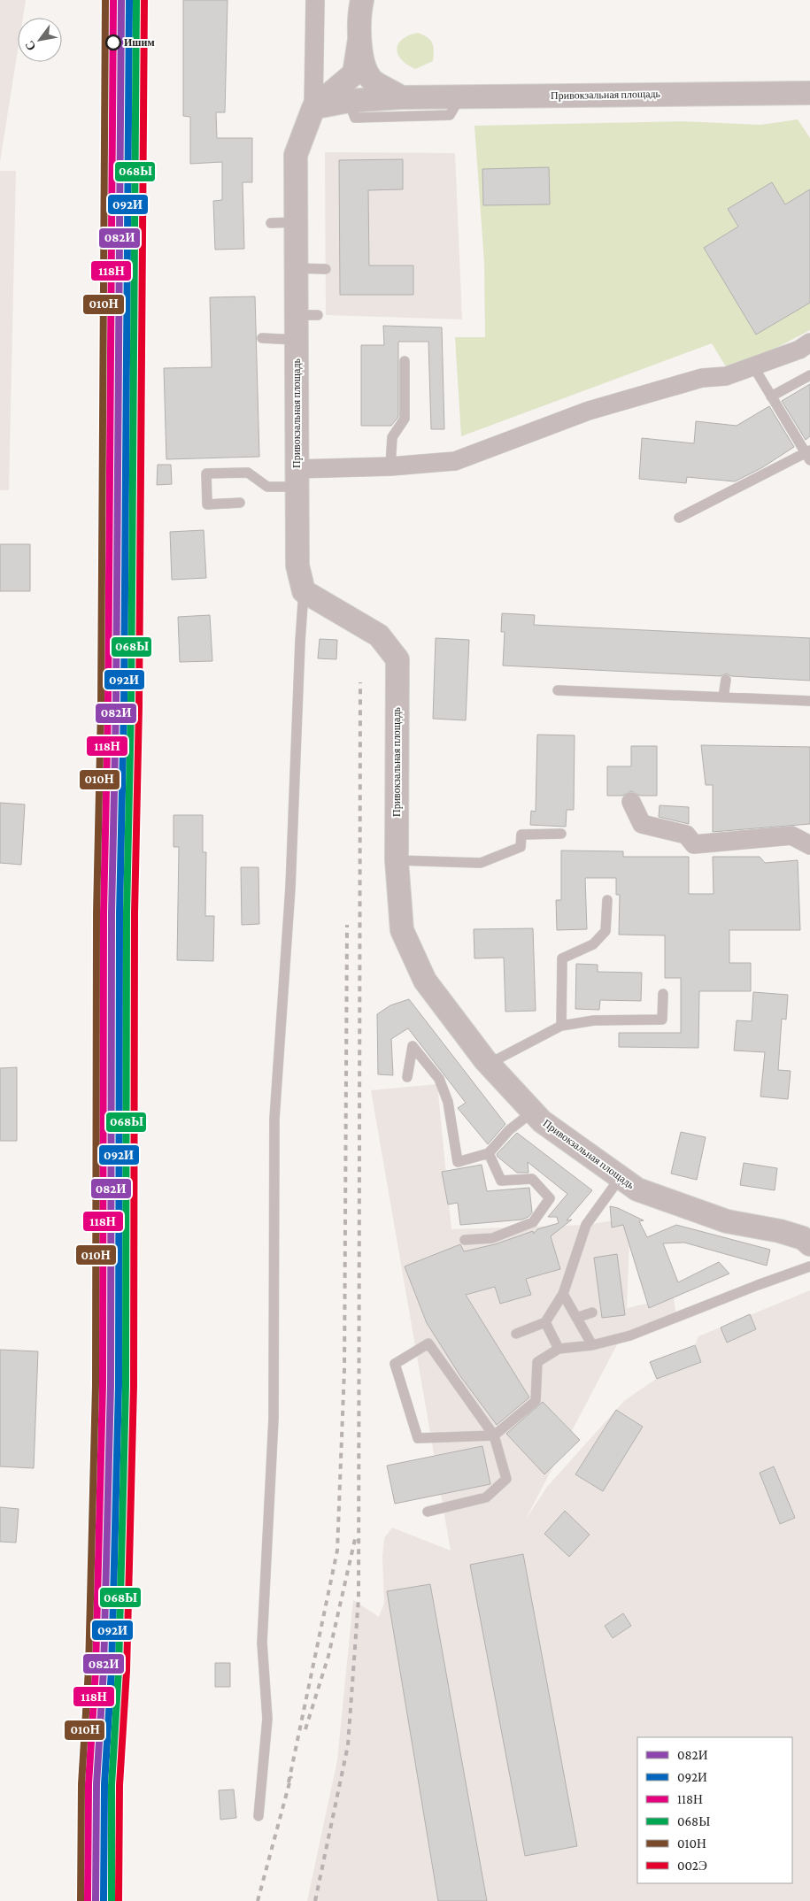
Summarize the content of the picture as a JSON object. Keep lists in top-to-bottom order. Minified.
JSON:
{"streets":{"street":["Привокзальная площадь"]},"places":["Ишим"],"lines":["transit line 082И","transit line 092И","transit line 118Н","transit line 068Ы","transit line 010Н","transit line 002Э"],"legend":["082И","092И","118Н","068Ы","010Н","002Э"],"north":"bottom left"}
